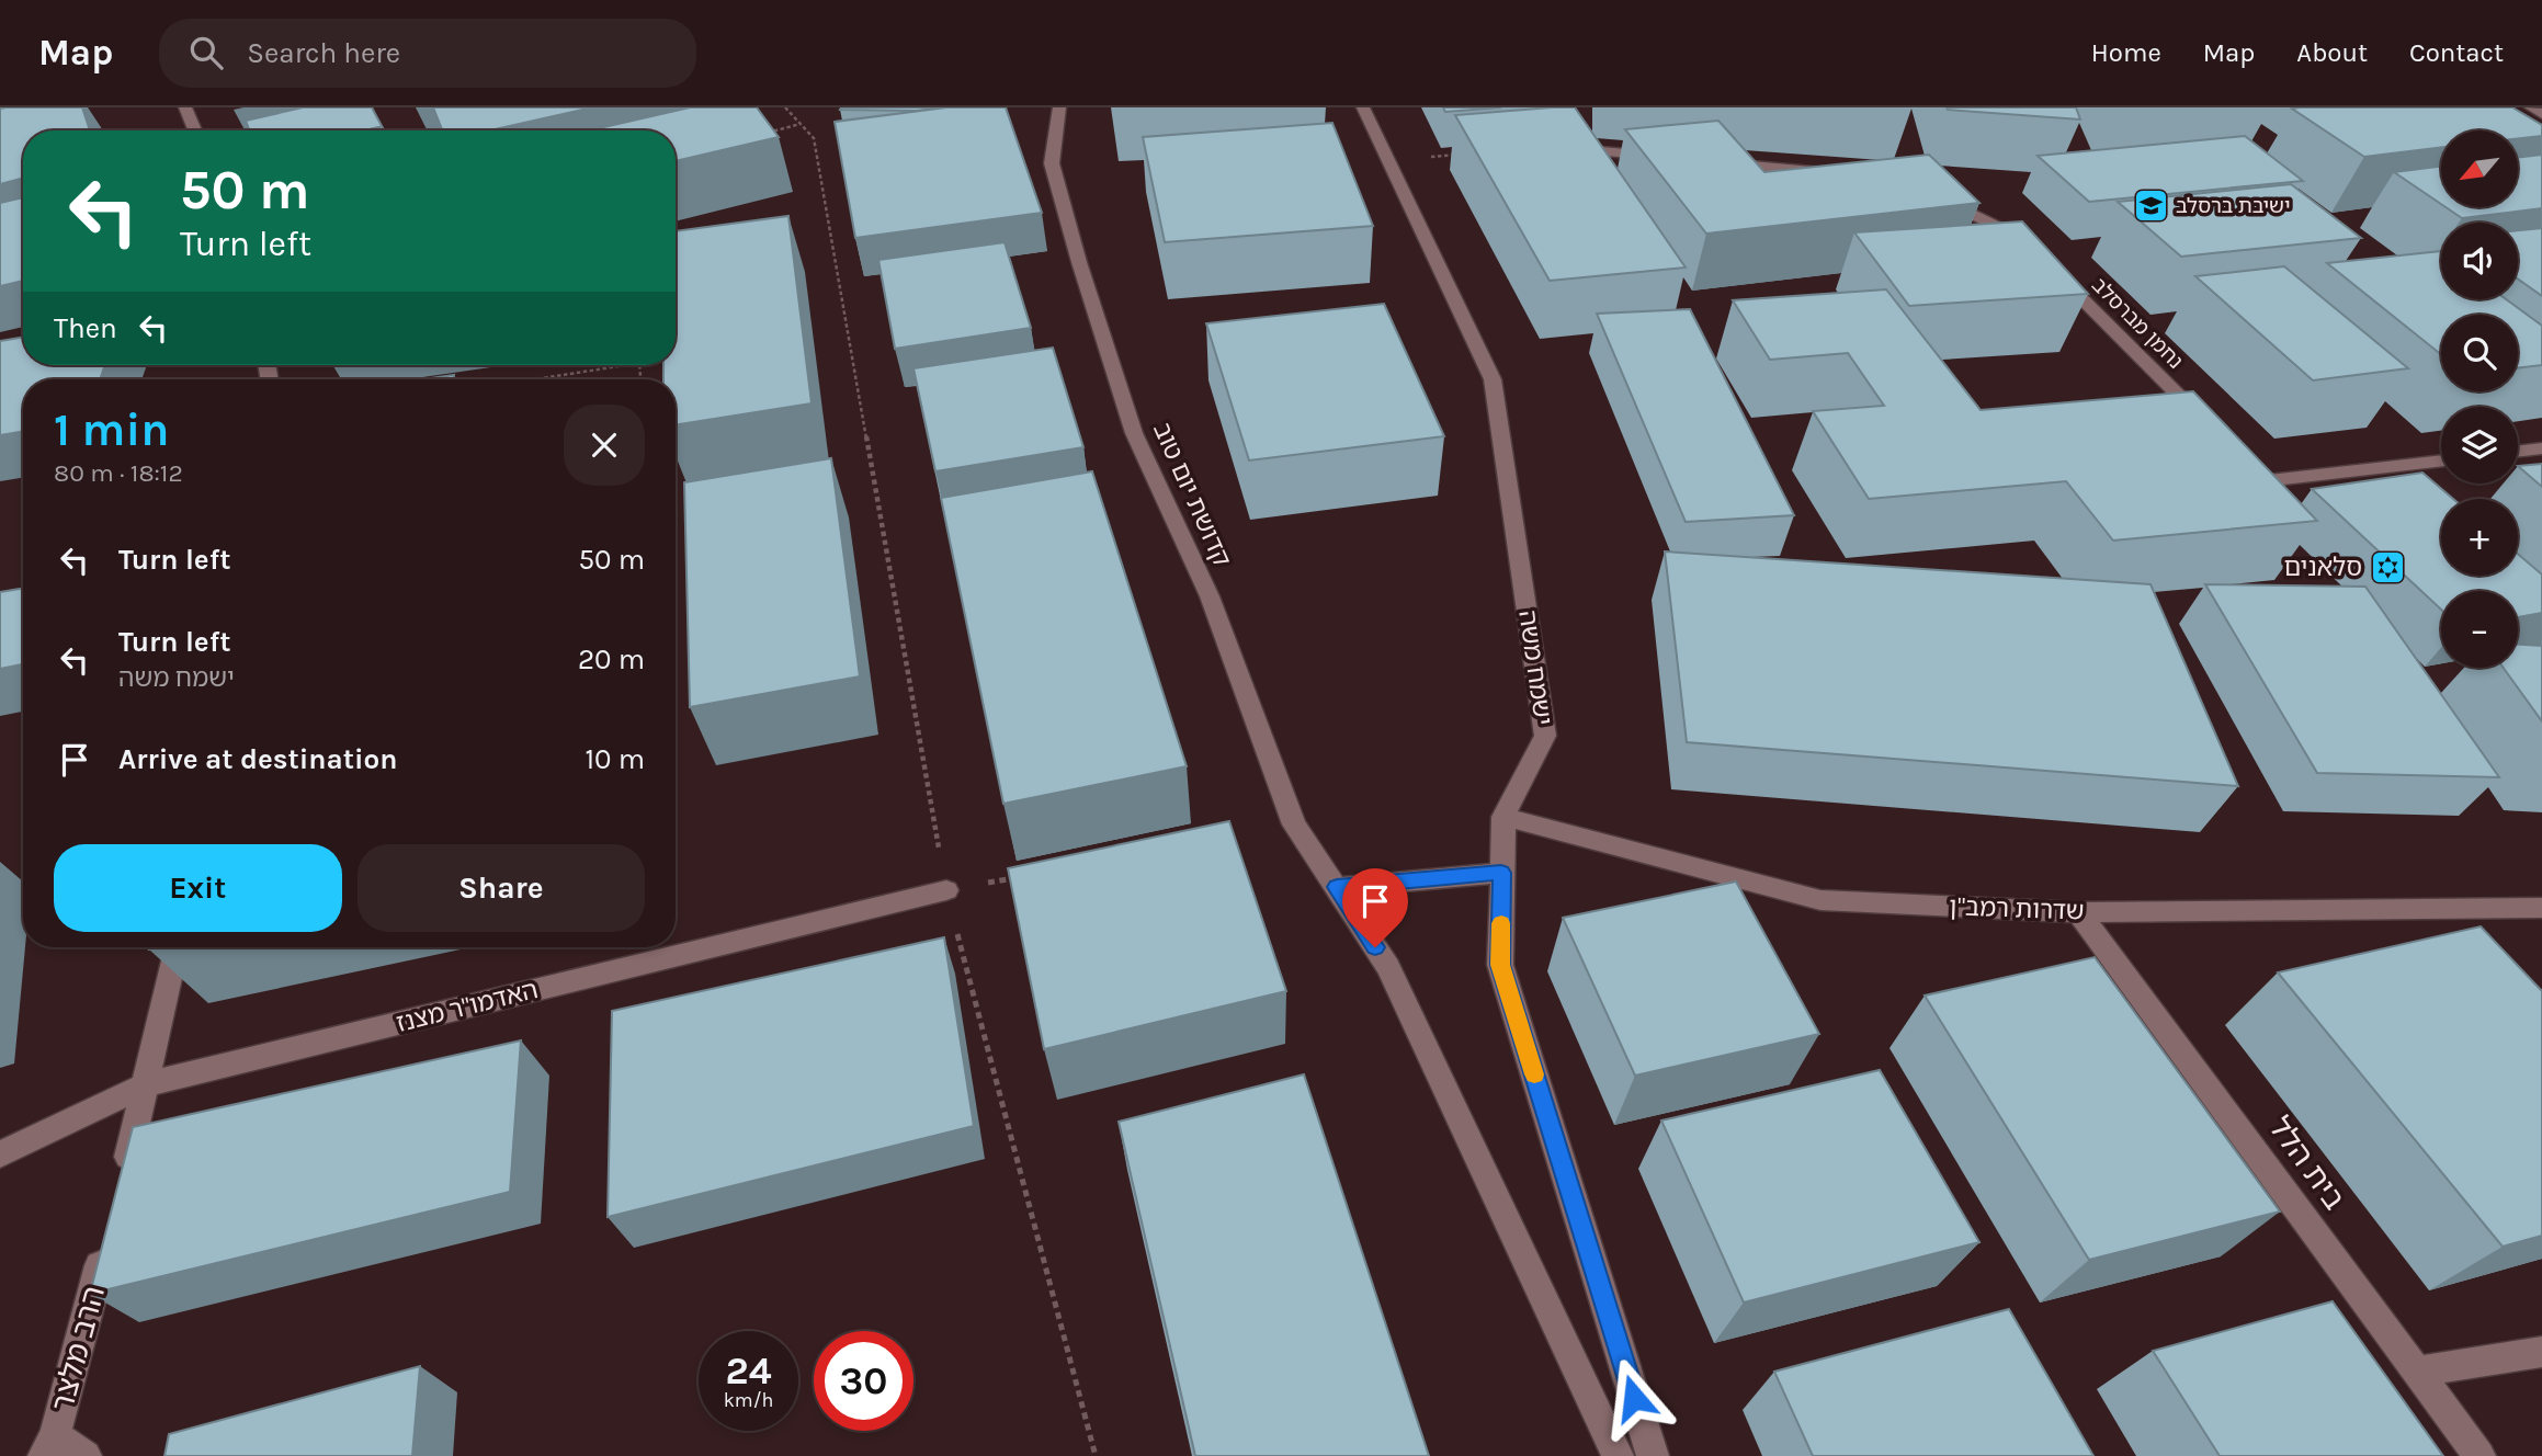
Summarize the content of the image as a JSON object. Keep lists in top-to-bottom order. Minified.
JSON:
{"streets":{"street":["נחמן מברסלב","קדושת יום טוב","ישמח משה","שדרות רמב\"ן","האדמו\"ר מצנז","בית הלל","הרב מלצר"]},"crossings":[["ישמח משה","שדרות רמב\"ן"],["שדרות רמב\"ן","בית הלל"]],"places":{"school or university":["ישיבת ברסלב"],"synagogue":["סלאנים"]},"north":"bottom left","page":{"header":"Map","search":"Search here","nav":["Home","Map","About","Contact"],"map_buttons":["+","−"],"turn":["50 m","Turn left"],"then":"Then","heading":["1 min","80 m · 18:12"],"list":[{"name":"Turn left","value":"50 m"},{"name":"Turn left","note":"ישמח משה","value":"20 m"},{"name":"Arrive at destination","value":"10 m"}],"buttons":["Exit","Share"],"speed":"24 km/h","limit":"30"}}
